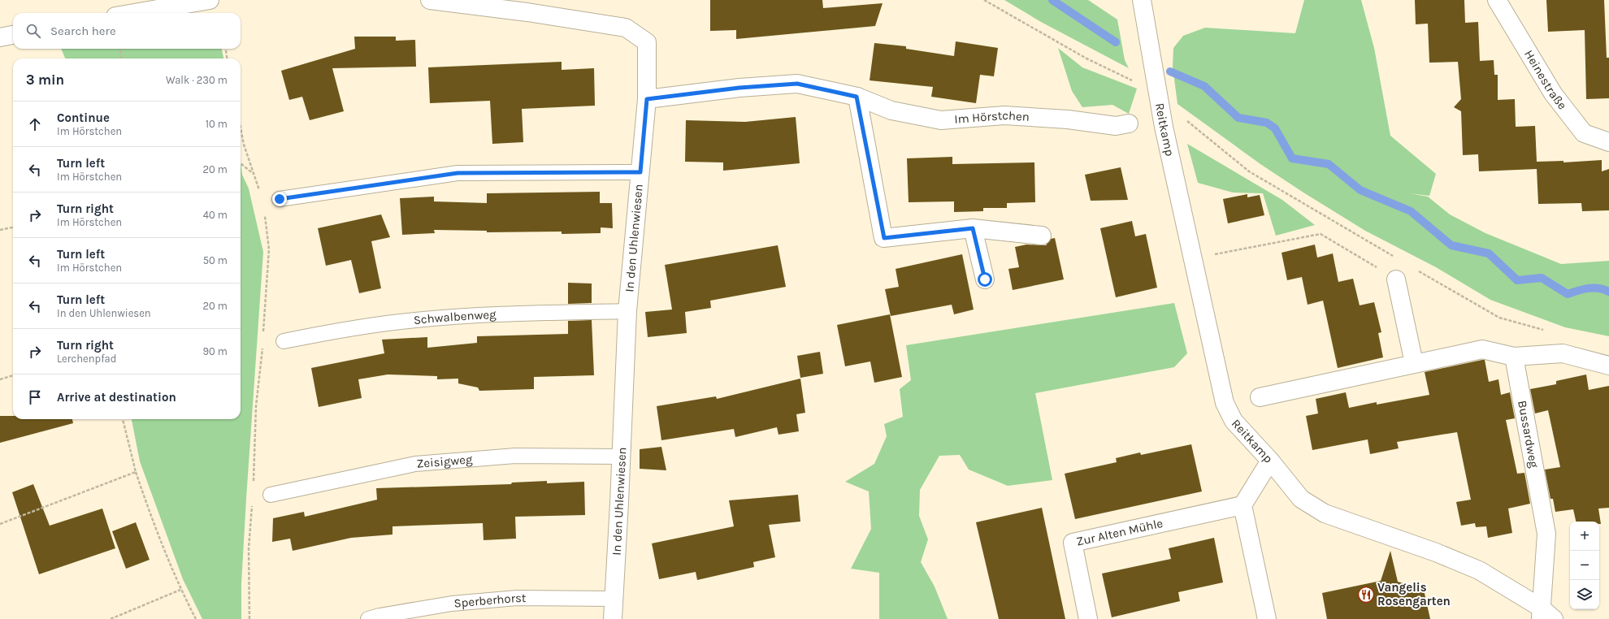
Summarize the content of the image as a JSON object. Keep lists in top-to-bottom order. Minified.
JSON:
{"streets":{"street":["Heinestraße","Im Hörstchen","Reitkamp","In den Uhlenwiesen","Bussardweg","Zur Alten Mühle"],"lane":["Schwalbenweg","Zeisigweg","Sperberhorst"]},"crossings":[["Im Hörstchen","In den Uhlenwiesen"],["Reitkamp","Bussardweg"],["Reitkamp","Zur Alten Mühle"],["In den Uhlenwiesen","Schwalbenweg"],["In den Uhlenwiesen","Zeisigweg"],["In den Uhlenwiesen","Sperberhorst"]],"places":{"restaurant":["Vangelis Rosengarten"]},"page":{"search":"Search here","heading":["3 min","Walk · 230 m"],"list":[["Continue","Im Hörstchen","10 m"],["Turn left","Im Hörstchen","20 m"],["Turn right","Im Hörstchen","40 m"],["Turn left","Im Hörstchen","50 m"],["Turn left","In den Uhlenwiesen","20 m"],["Turn right","Lerchenpfad","90 m"],"Arrive at destination"],"map_buttons":["+","−"]}}
